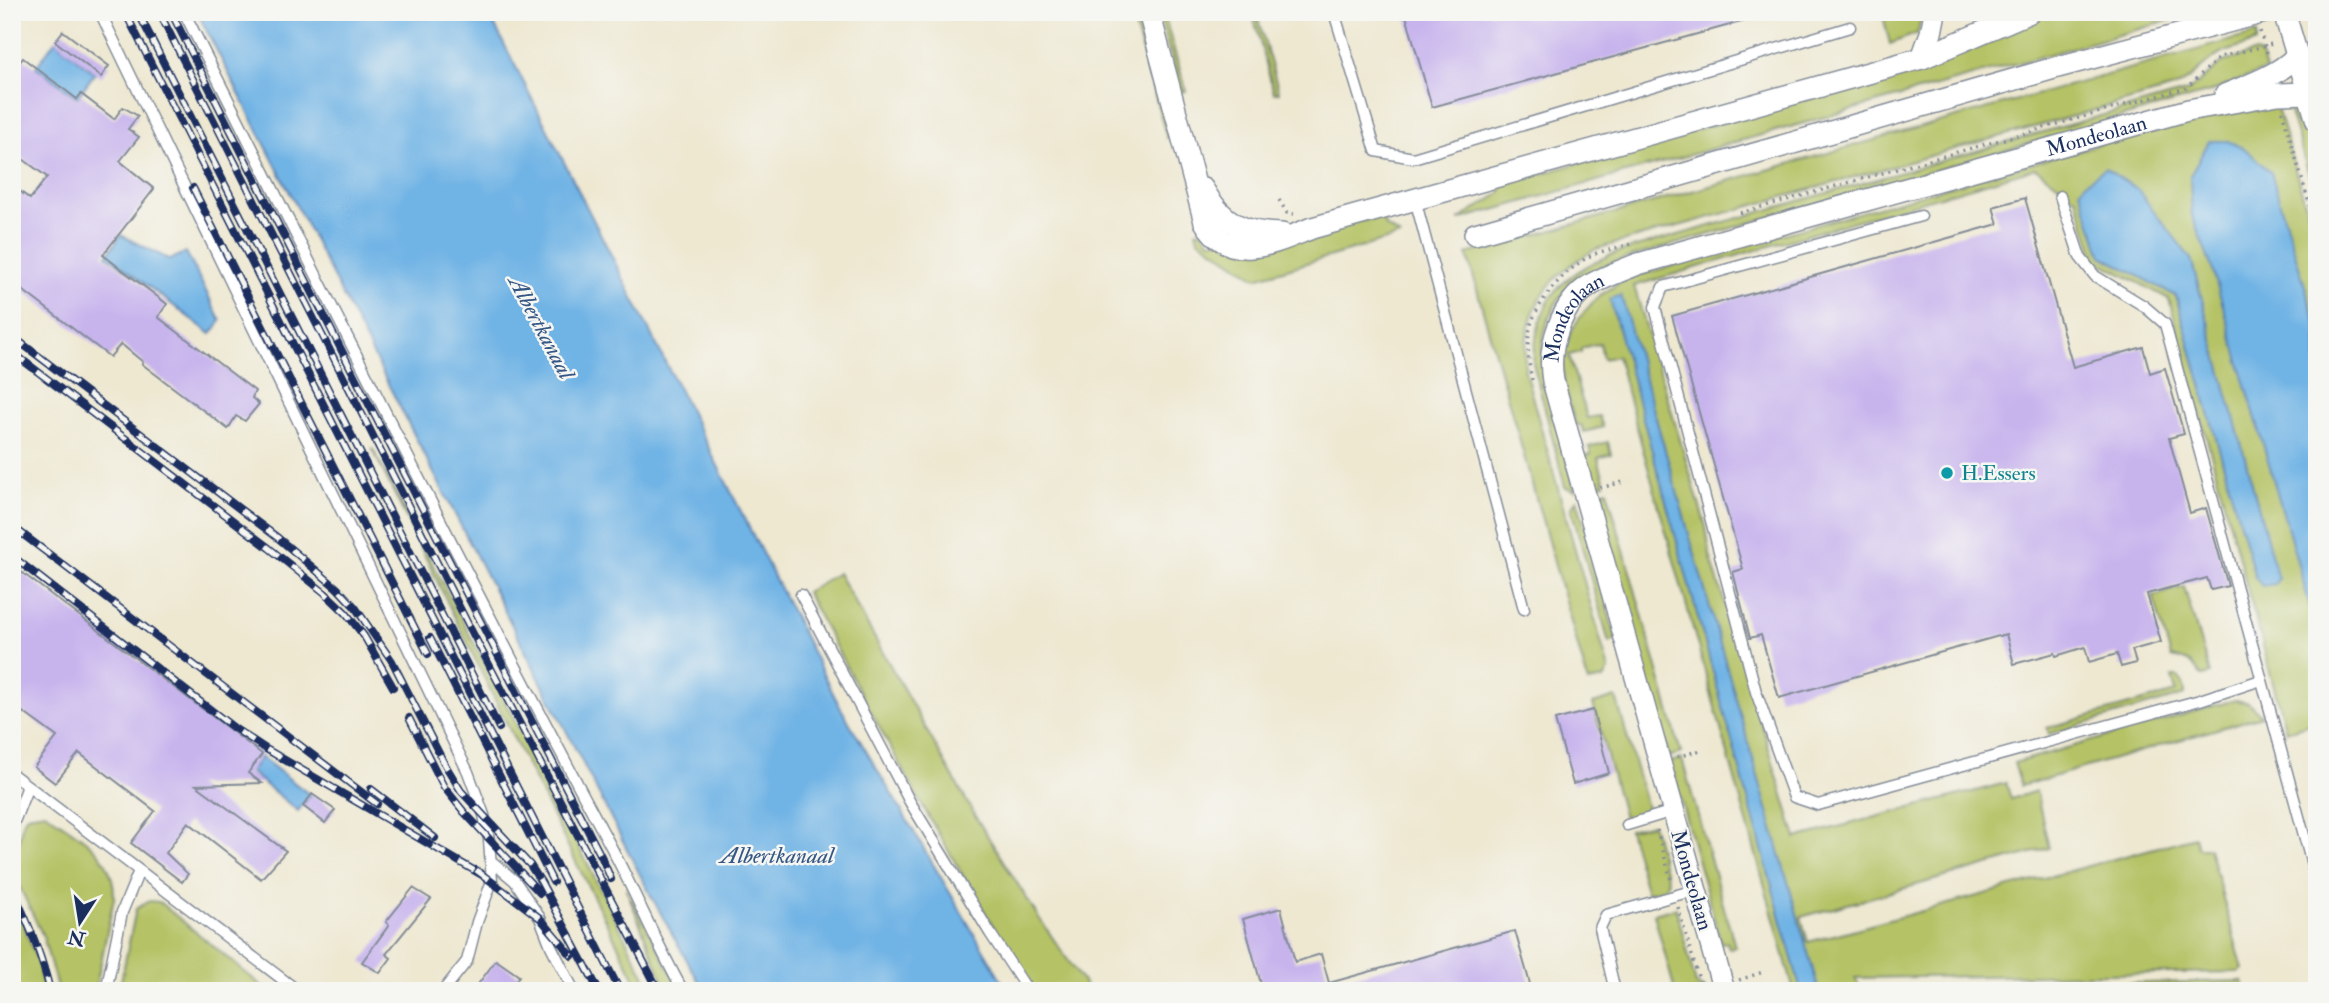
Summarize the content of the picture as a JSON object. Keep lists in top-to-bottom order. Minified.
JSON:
{"streets":{"street":["Mondeolaan"]},"water":["Albertkanaal"],"places":["H.Essers"],"north":"bottom"}
